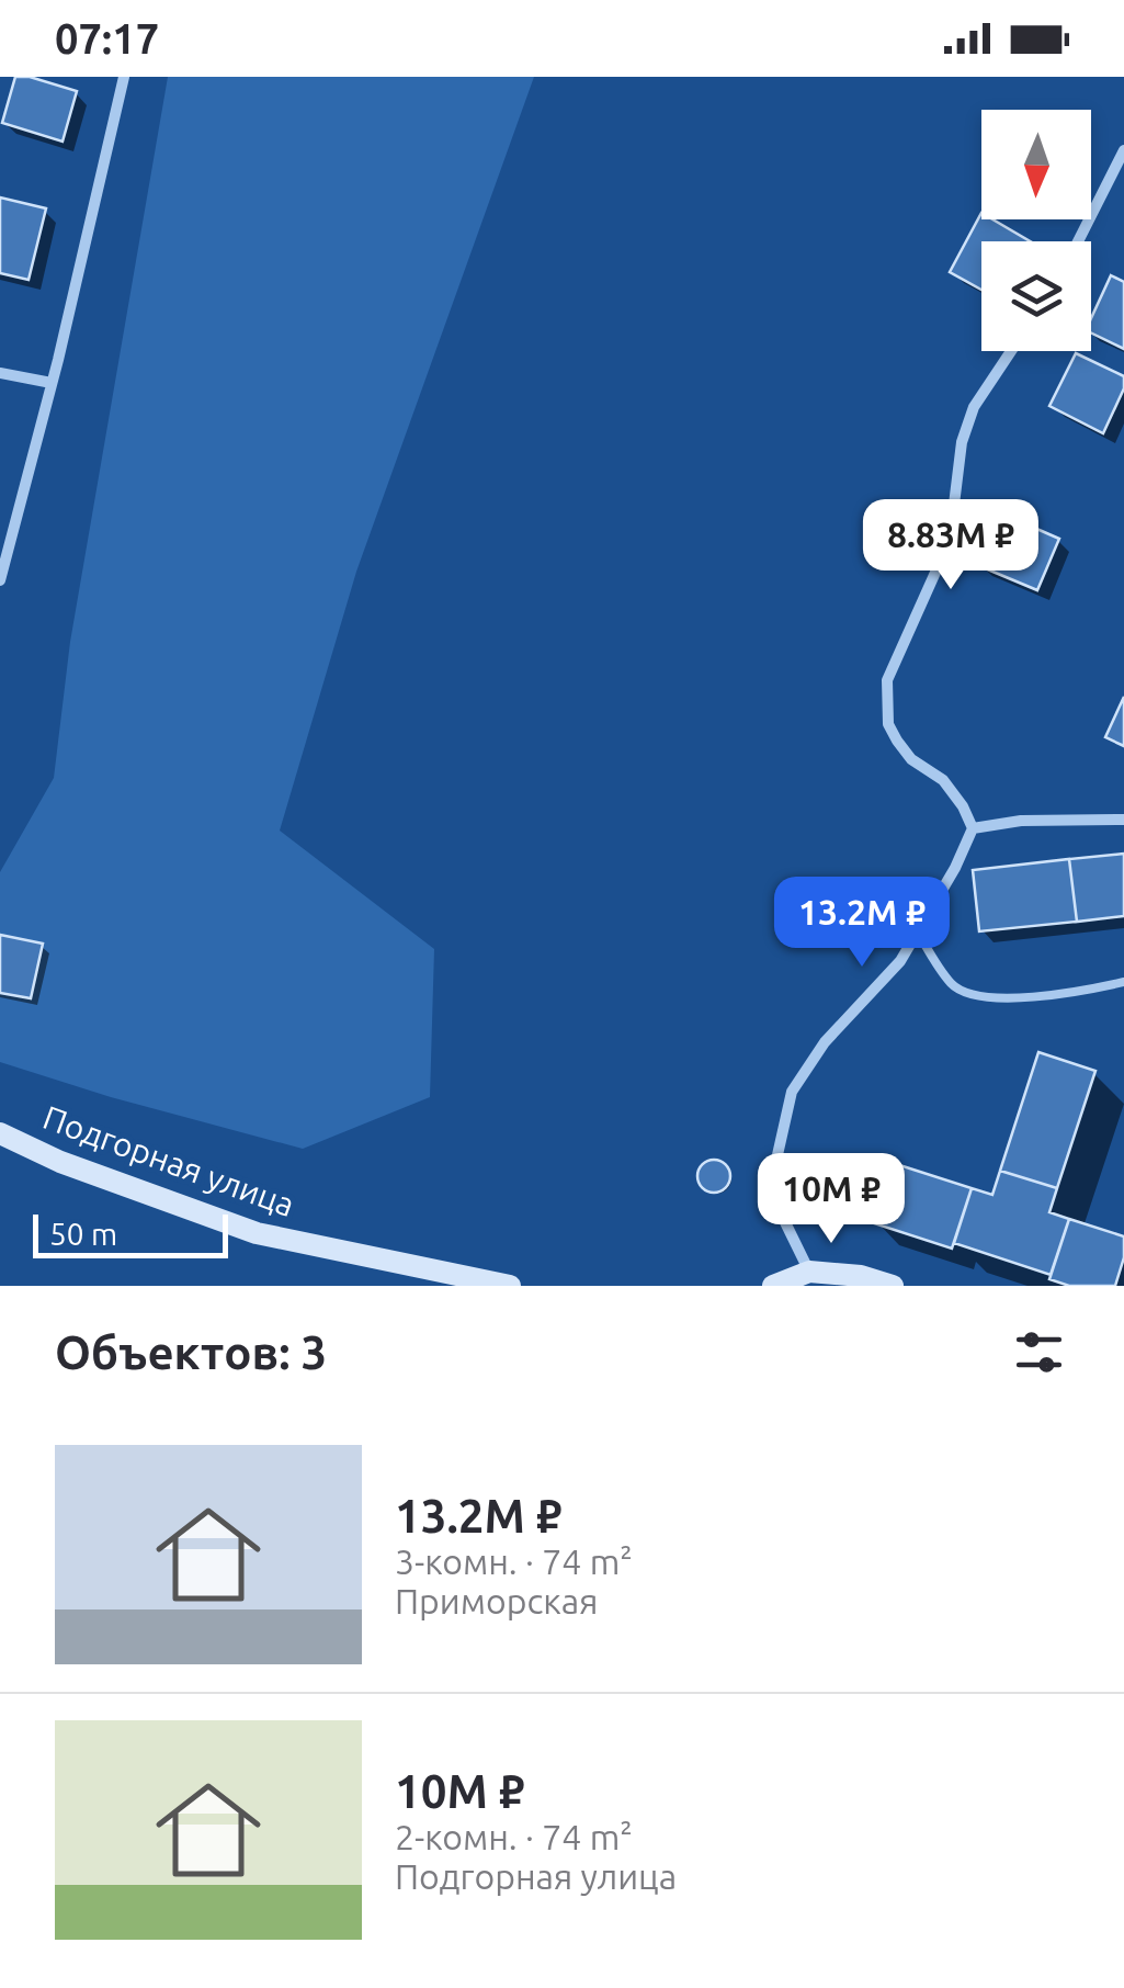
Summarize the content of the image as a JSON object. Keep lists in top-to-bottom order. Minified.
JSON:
{"streets":{"street":["Подгорная улица"]},"scale_bar":"50 m","north":"bottom","page":{"status":"07:17","price":["8.83M ₽","13.2M ₽","10M ₽"],"scale":"50 m","heading":"Объектов: 3","list":[{"name":"13.2M ₽","note":"3-комн. · 74 m² · Приморская"},{"name":"10M ₽","note":"2-комн. · 74 m² · Подгорная улица"}]}}
